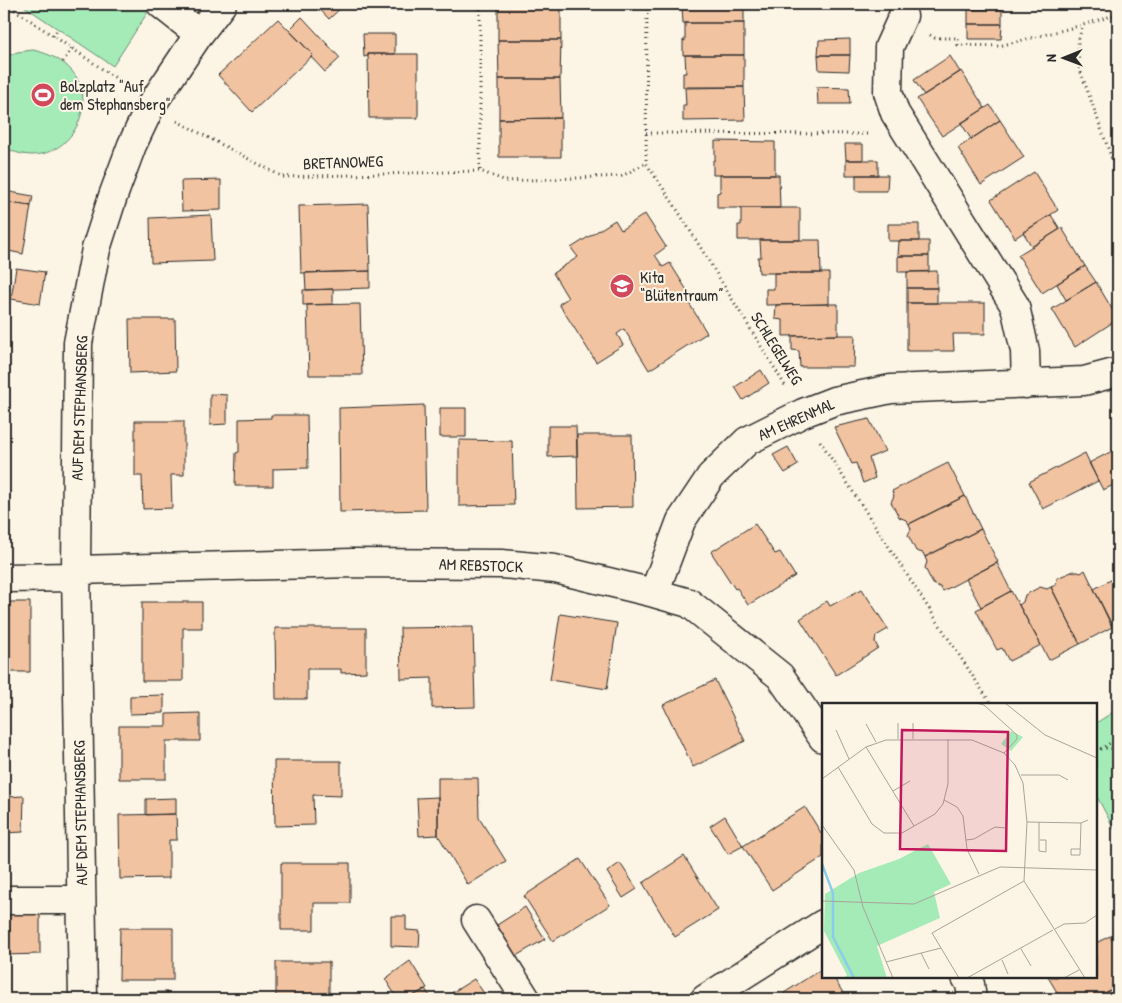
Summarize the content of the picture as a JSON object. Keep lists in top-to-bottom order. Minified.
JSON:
{"streets":{"street":["AUF DEM STEPHANSBERG","AM EHRENMAL","AM REBSTOCK"],"path":["BRETANOWEG","SCHLEGELWEG"]},"crossings":[["BRETANOWEG","SCHLEGELWEG"],["BRETANOWEG","AUF DEM STEPHANSBERG"],["SCHLEGELWEG","AM EHRENMAL"],["AUF DEM STEPHANSBERG","AM REBSTOCK"],["AM EHRENMAL","AM REBSTOCK"]],"places":{"sports":["Bolzplatz \"Auf dem Stephansberg\""],"school or university":["Kita “Blütentraum”"]},"north":"left"}
